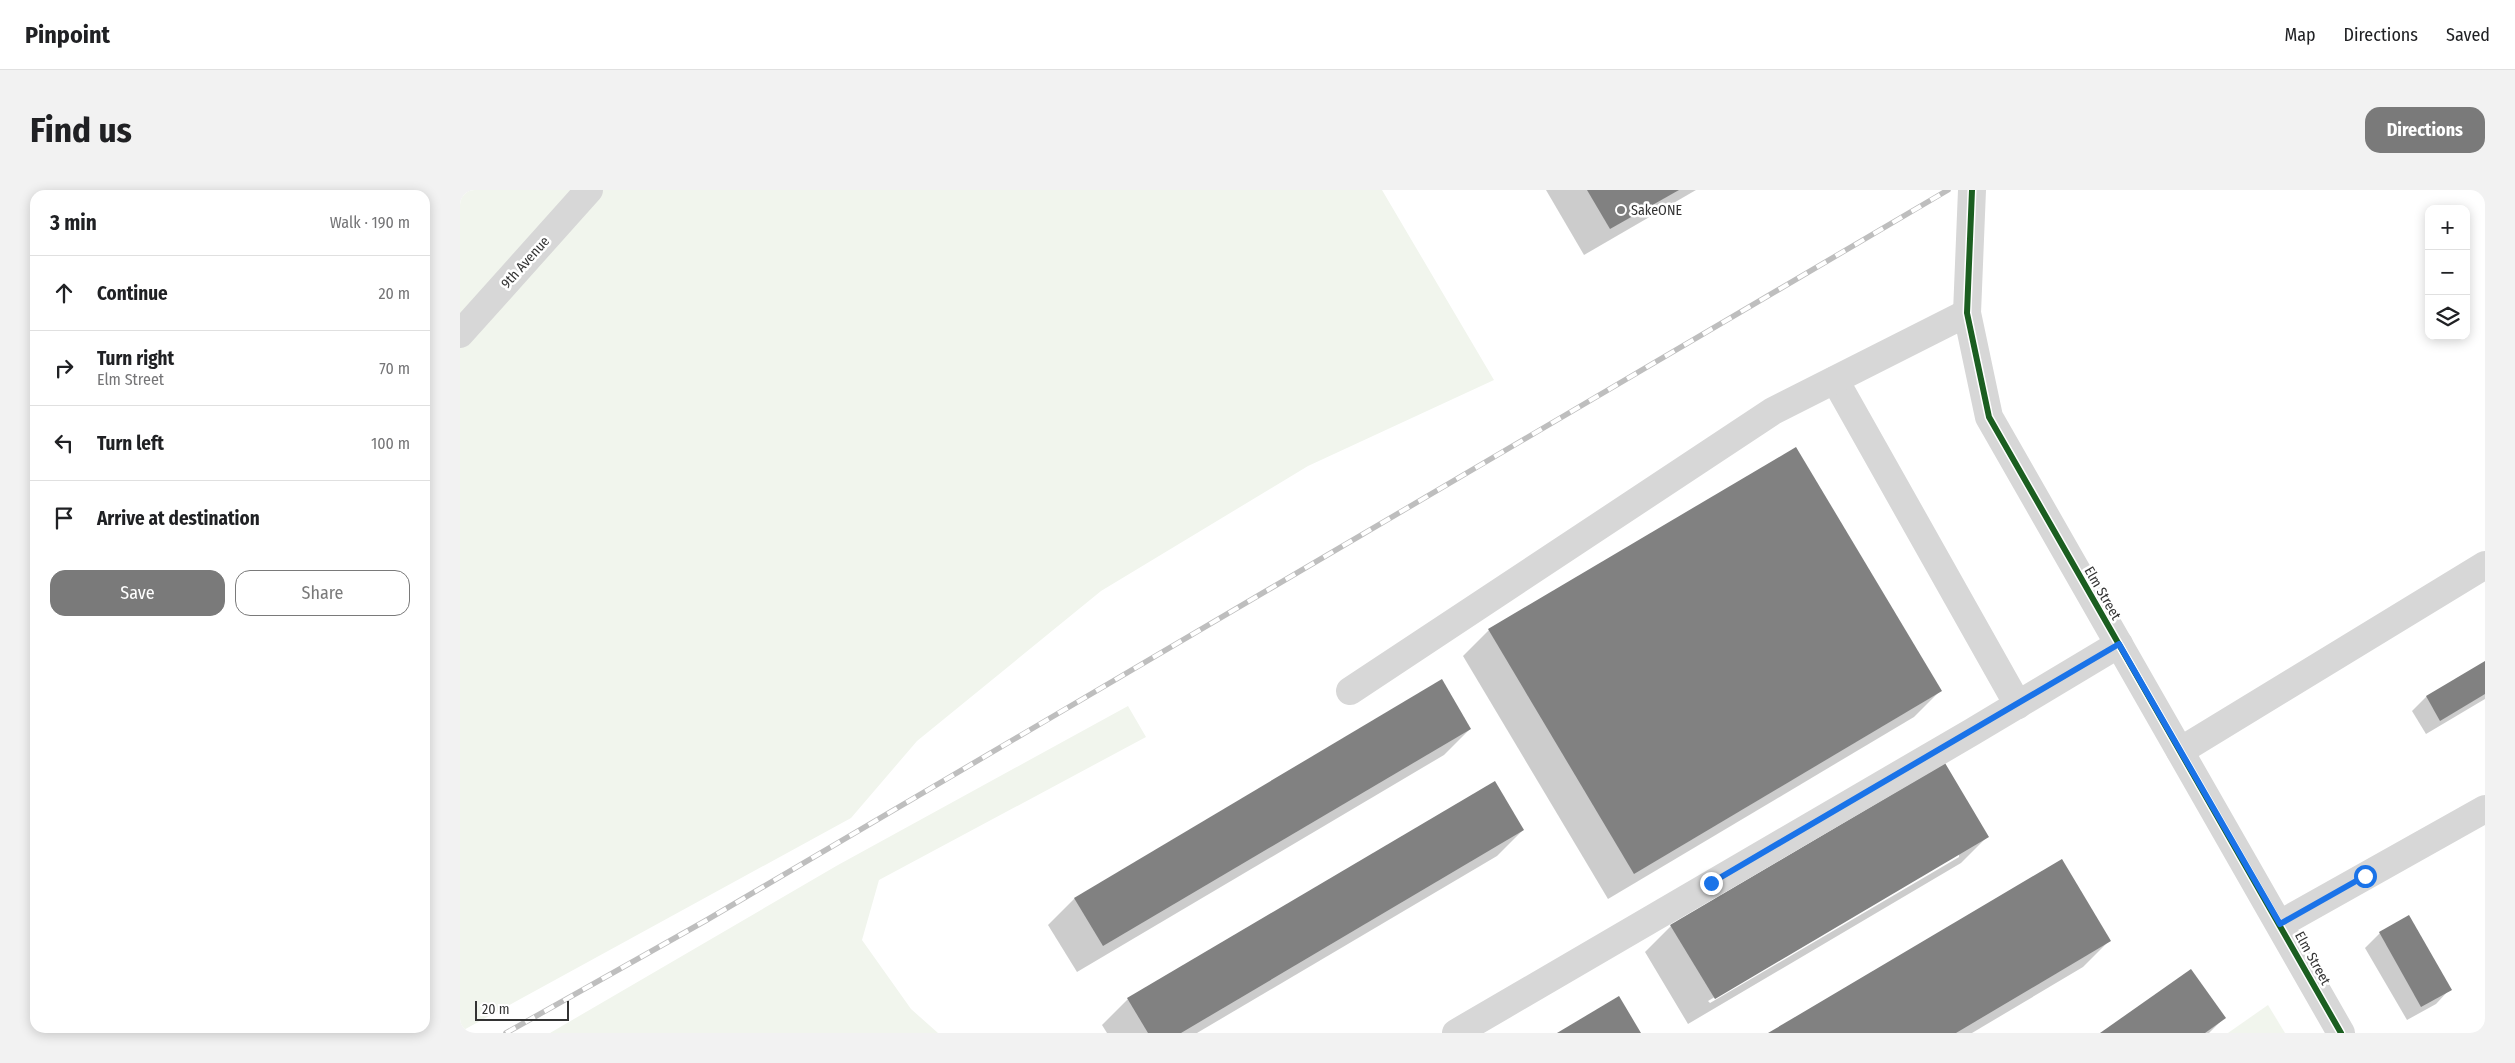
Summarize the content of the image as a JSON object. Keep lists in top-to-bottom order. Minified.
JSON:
{"streets":{"street":["9th Avenue","Elm Street"]},"places":["SakeONE"],"scale_bar":"20 m","page":{"header":"Pinpoint","nav":["Map","Directions","Saved"],"buttons":["Directions",["Save","Share"]],"title":"Find us","heading":["3 min","Walk · 190 m"],"map_buttons":["+","−"],"list":[["Continue","20 m"],["Turn right","Elm Street","70 m"],["Turn left","100 m"],"Arrive at destination"],"scale":"20 m"}}
